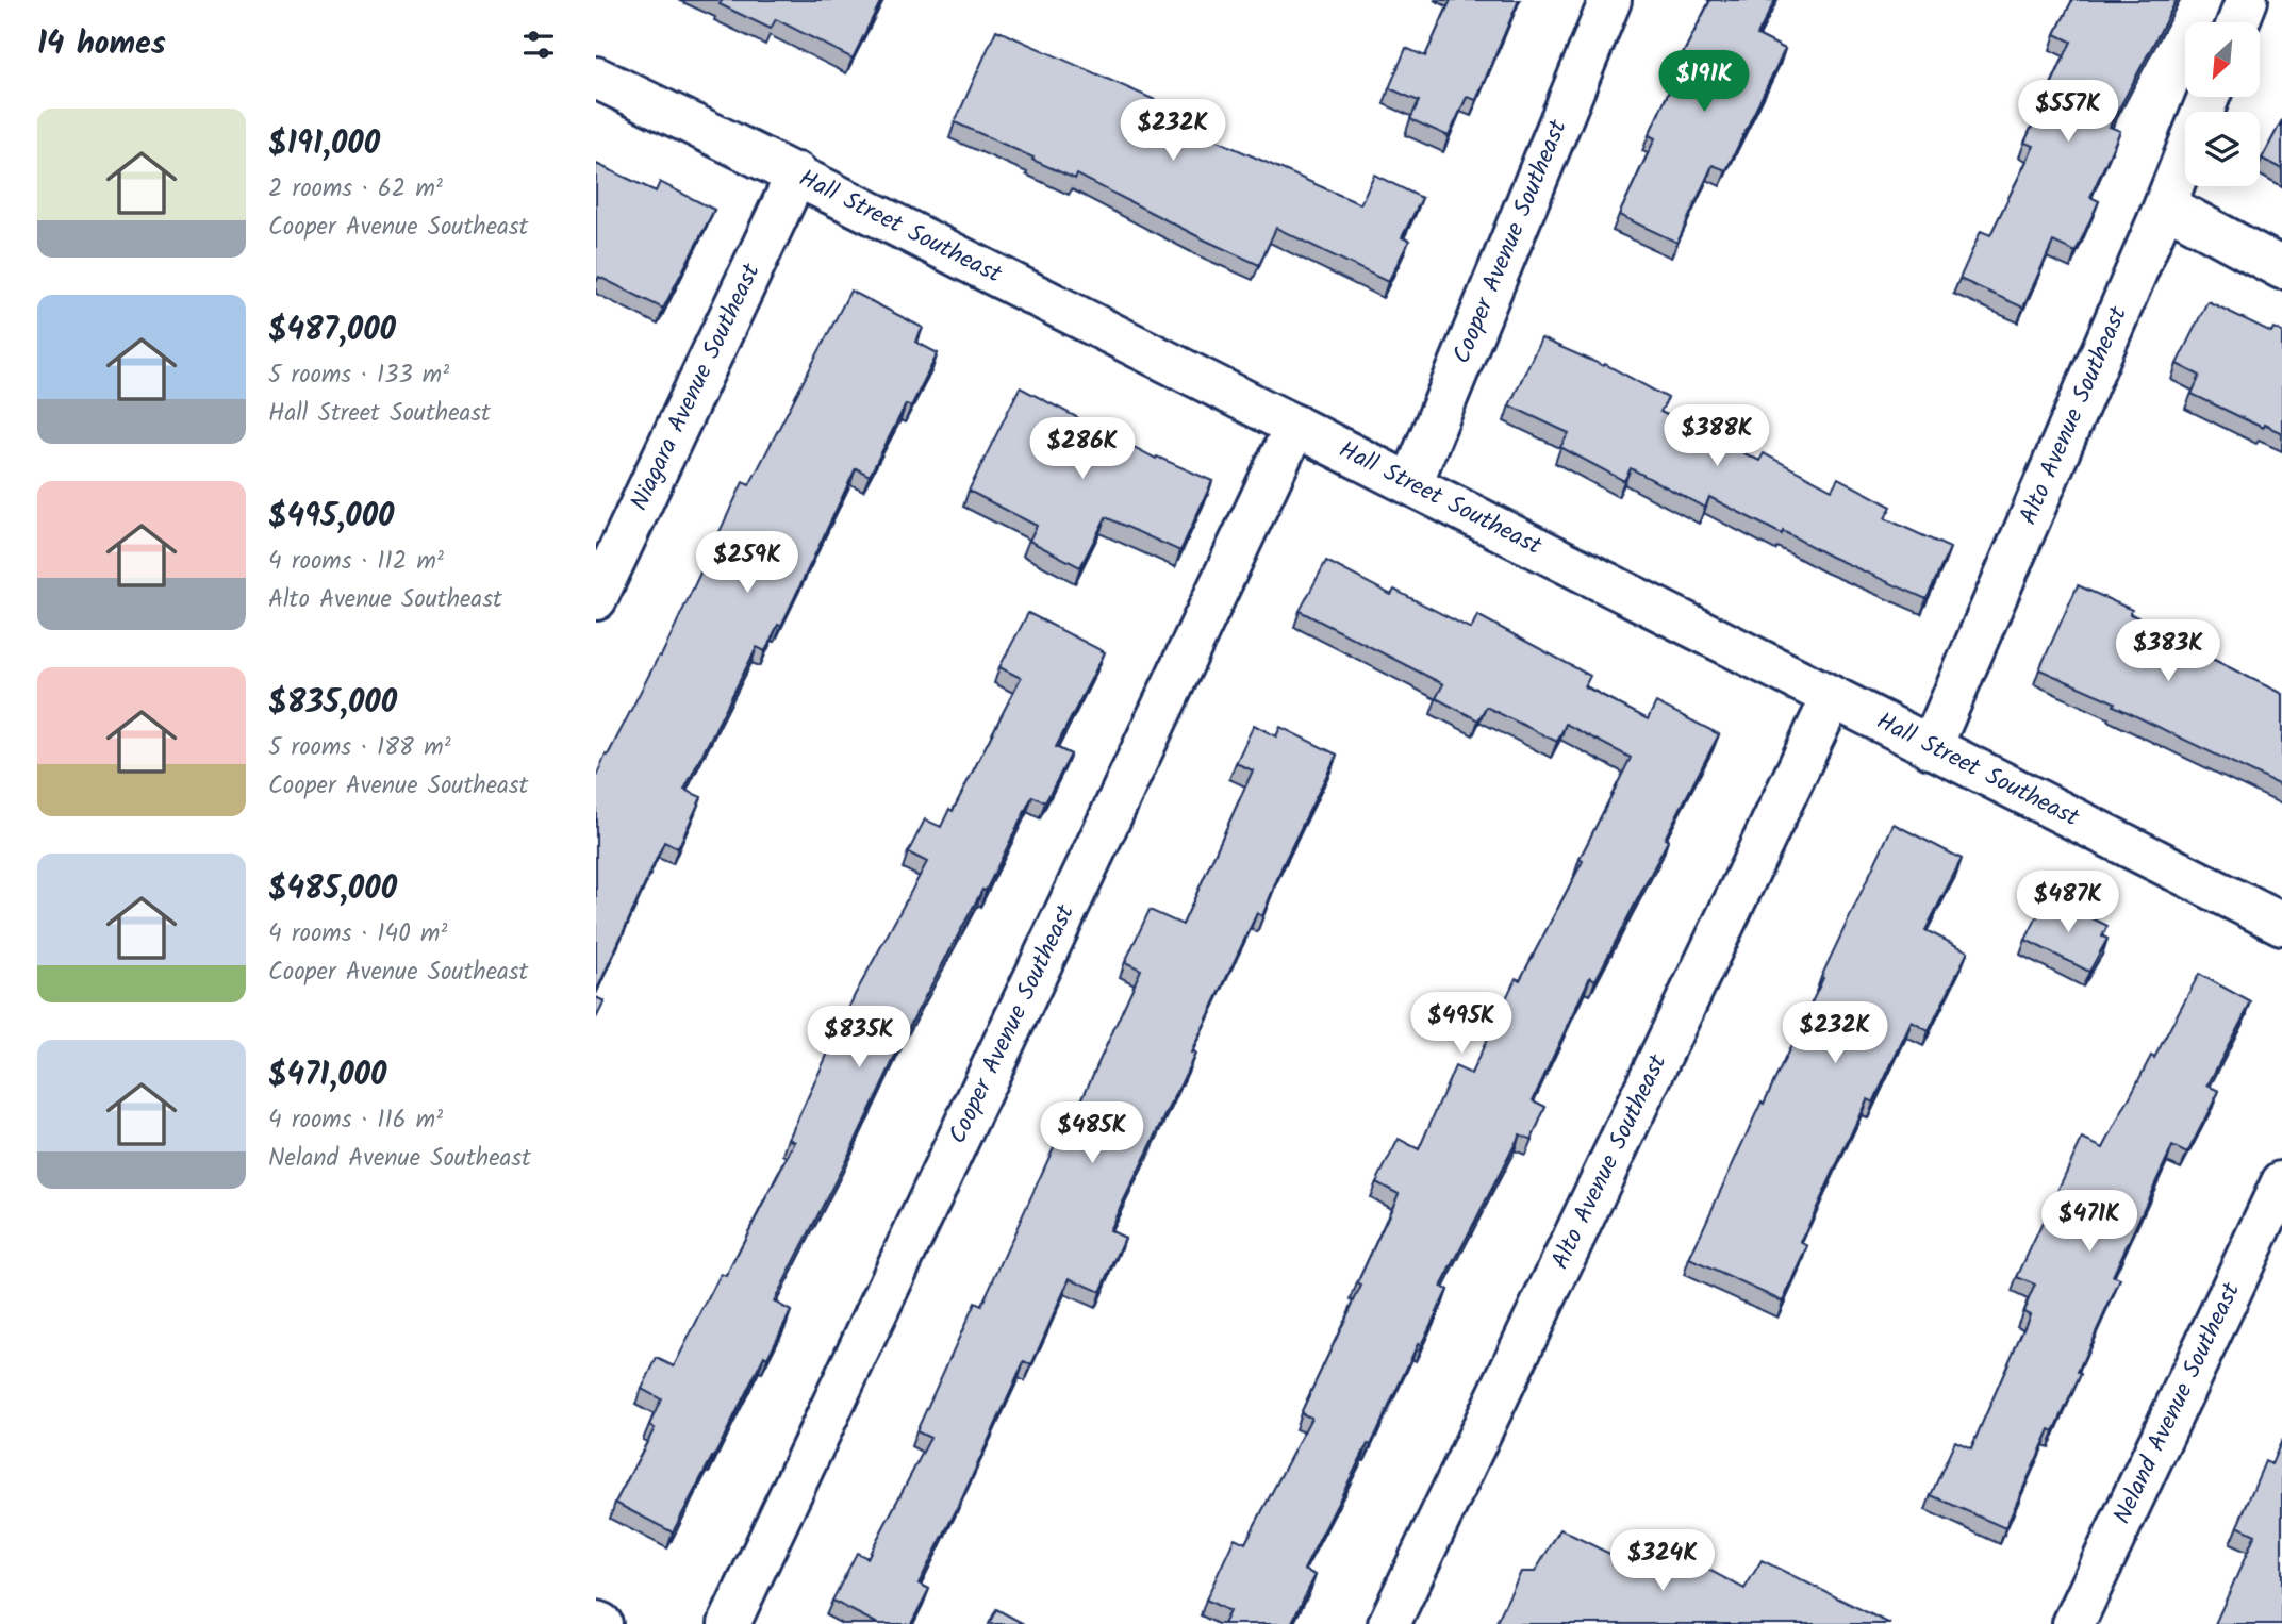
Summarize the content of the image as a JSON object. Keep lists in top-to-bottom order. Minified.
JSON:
{"streets":{"street":["Hall Street Southeast","Cooper Avenue Southeast","Niagara Avenue Southeast","Alto Avenue Southeast","Neland Avenue Southeast"]},"crossings":[["Hall Street Southeast","Cooper Avenue Southeast"],["Hall Street Southeast","Niagara Avenue Southeast"],["Hall Street Southeast","Alto Avenue Southeast"]],"north":"bottom left","page":{"heading":"14 homes","price":["$191K","$557K","$232K","$388K","$286K","$259K","$383K","$487K","$495K","$232K","$835K","$485K","$471K","$324K"],"list":[{"name":"$191,000","note":"2 rooms · 62 m² · Cooper Avenue Southeast"},{"name":"$487,000","note":"5 rooms · 133 m² · Hall Street Southeast"},{"name":"$495,000","note":"4 rooms · 112 m² · Alto Avenue Southeast"},{"name":"$835,000","note":"5 rooms · 188 m² · Cooper Avenue Southeast"},{"name":"$485,000","note":"4 rooms · 140 m² · Cooper Avenue Southeast"},{"name":"$471,000","note":"4 rooms · 116 m² · Neland Avenue Southeast"}]}}
